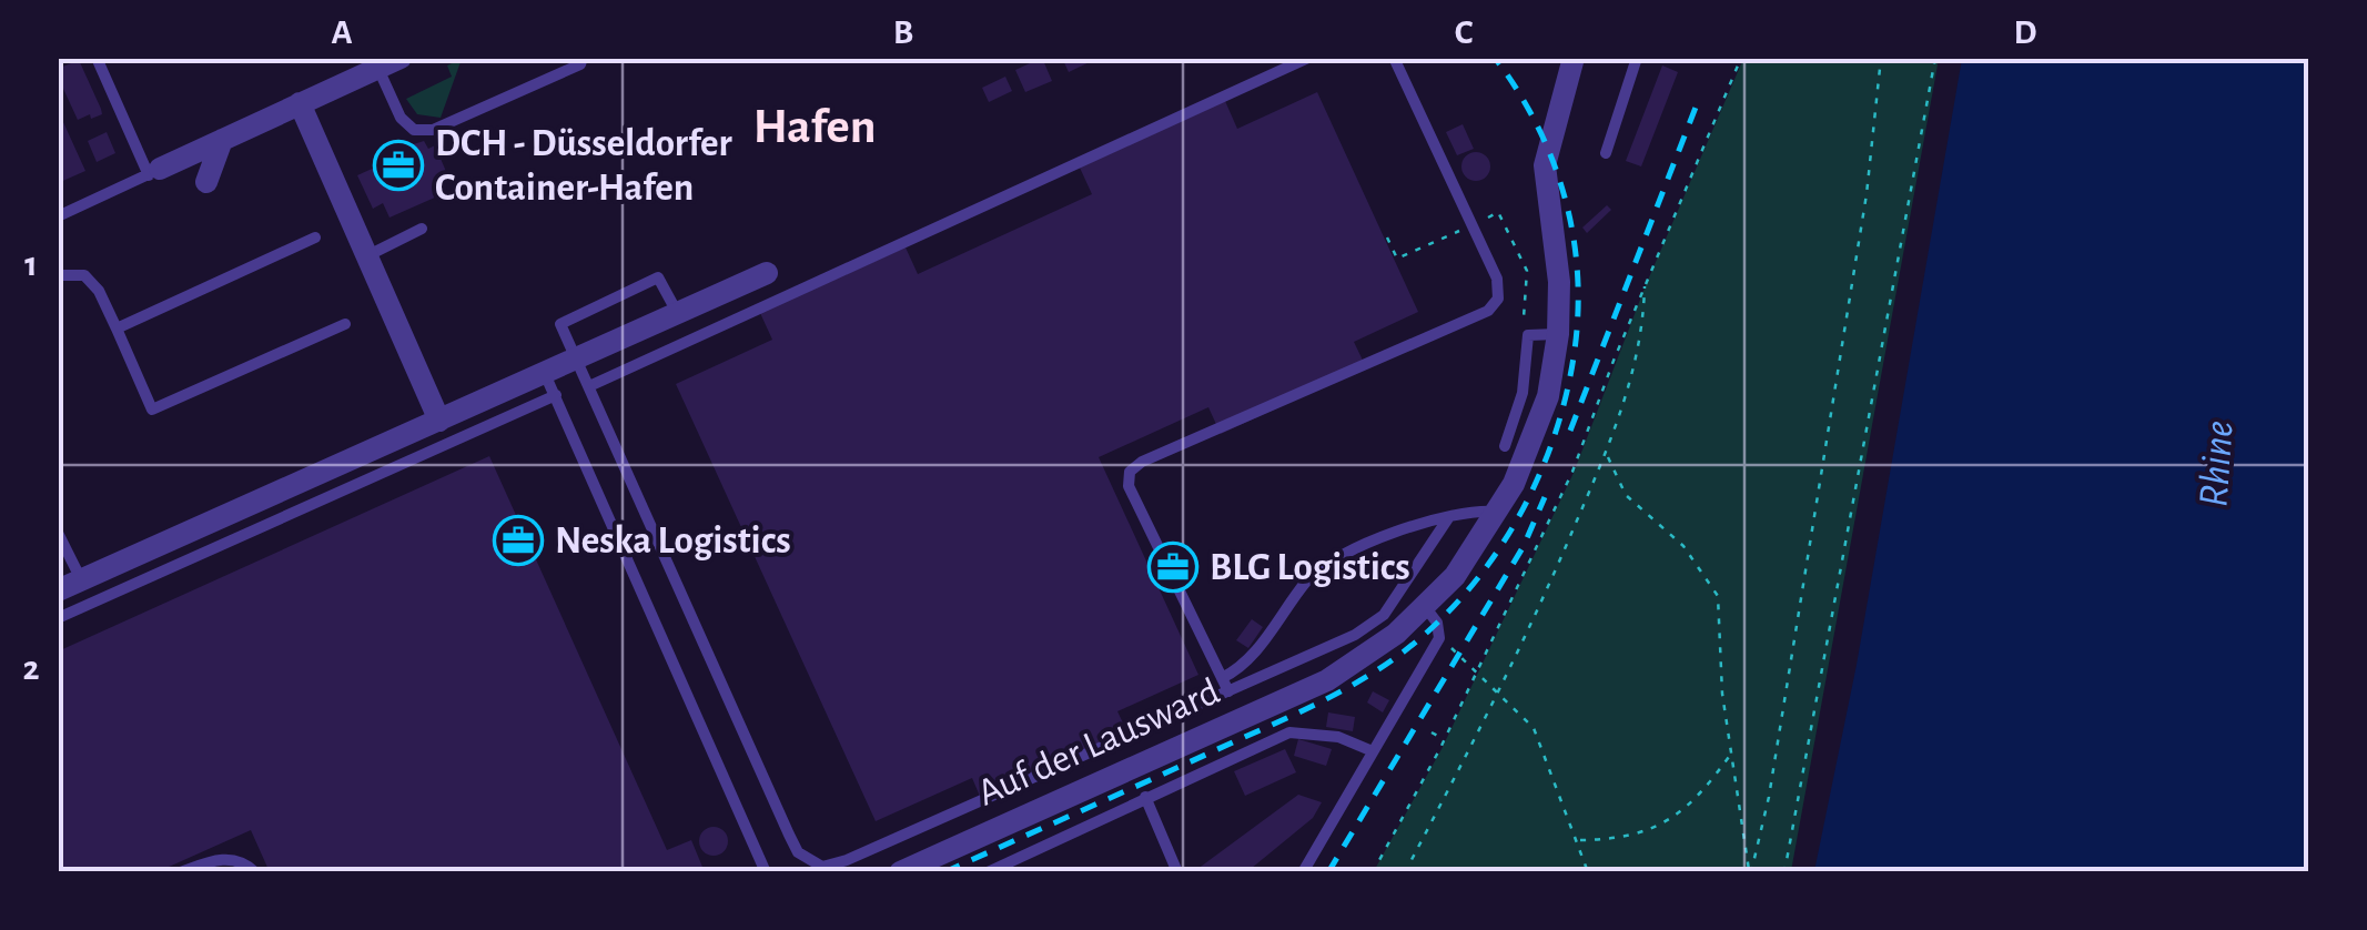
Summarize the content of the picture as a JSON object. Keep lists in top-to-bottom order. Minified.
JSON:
{"streets":{"street":["Auf der Lausward"]},"districts":["Hafen"],"water":["Rhine"],"places":{"office":["DCH - Düsseldorfer Container-Hafen","Neska Logistics","BLG Logistics"]},"grid":{"columns":["A","B","C","D"],"rows":["1","2"]}}
